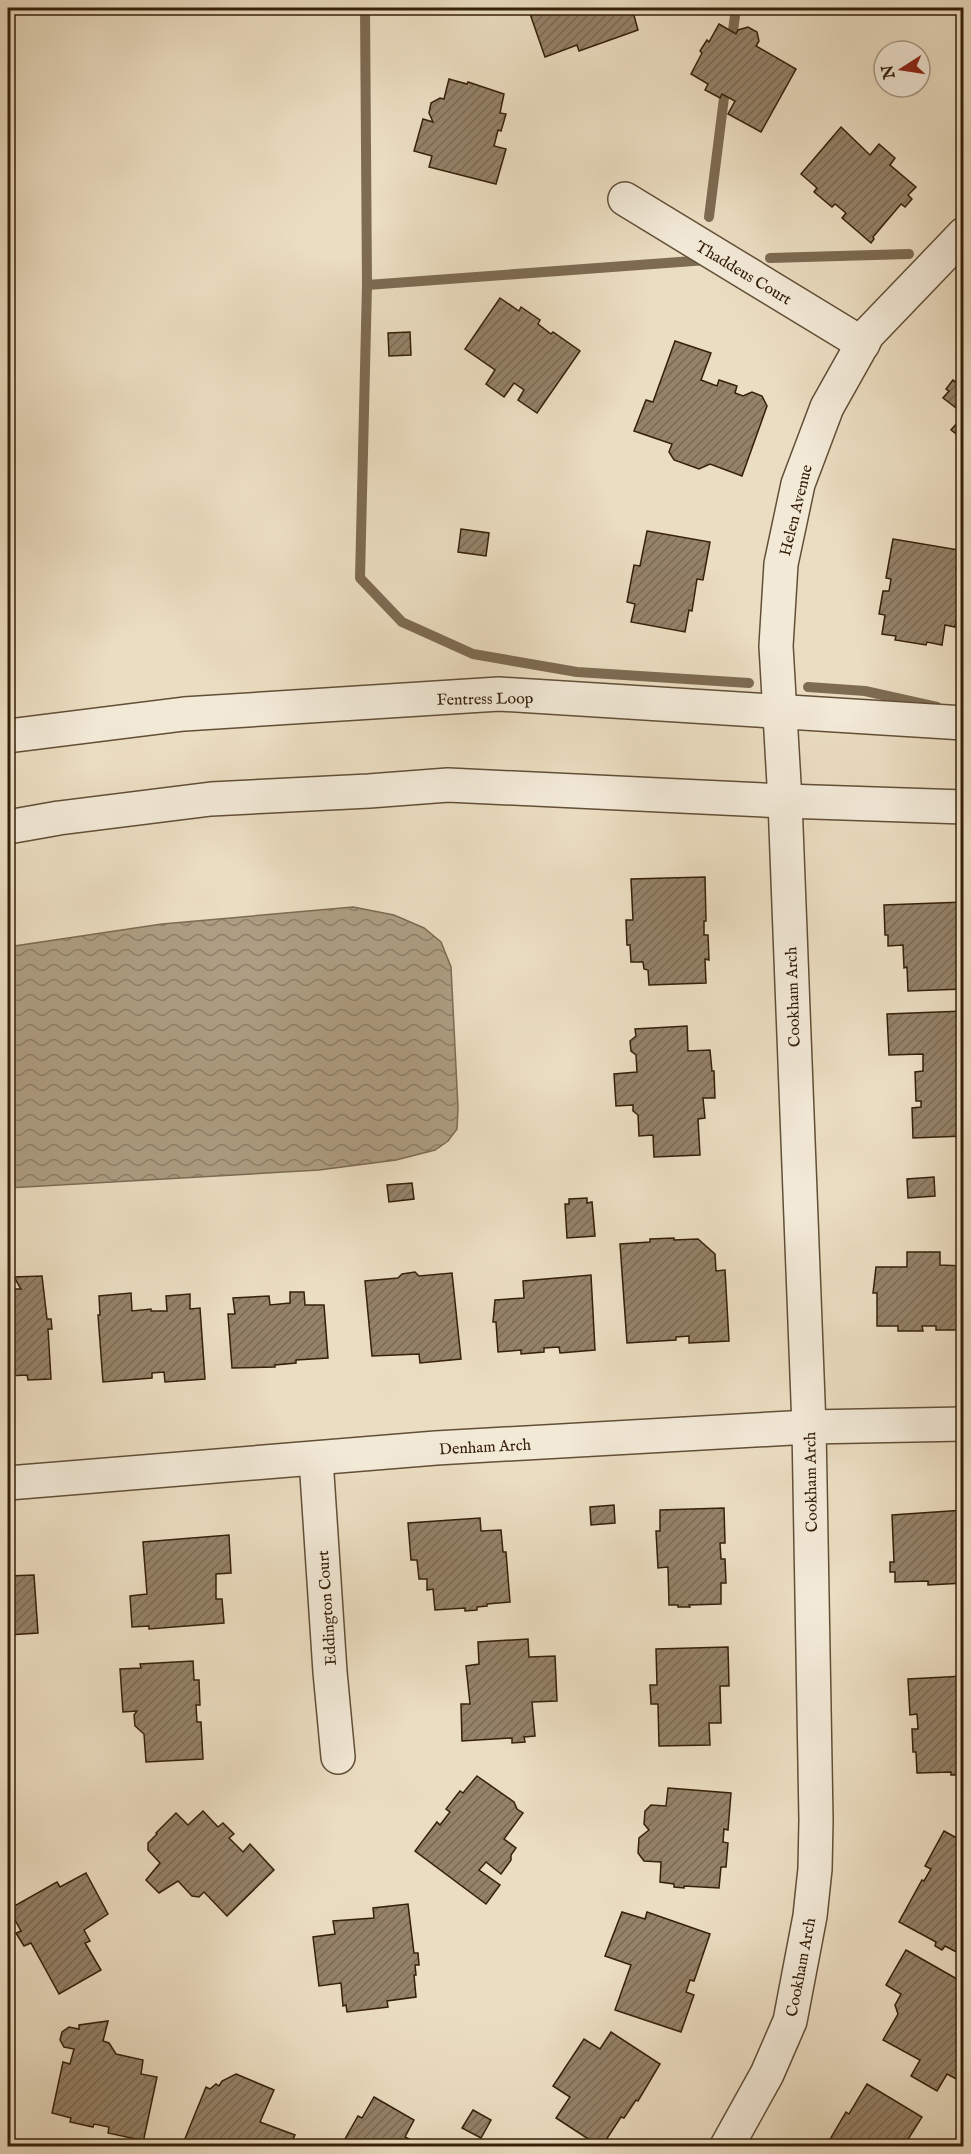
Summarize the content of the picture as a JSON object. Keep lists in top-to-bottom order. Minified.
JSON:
{"streets":{"street":["Thaddeus Court","Helen Avenue","Fentress Loop","Cookham Arch","Denham Arch","Eddington Court"]},"crossings":[["Thaddeus Court","Helen Avenue"],["Helen Avenue","Fentress Loop"],["Helen Avenue","Cookham Arch"],["Cookham Arch","Denham Arch"],["Denham Arch","Eddington Court"]],"north":"left"}
